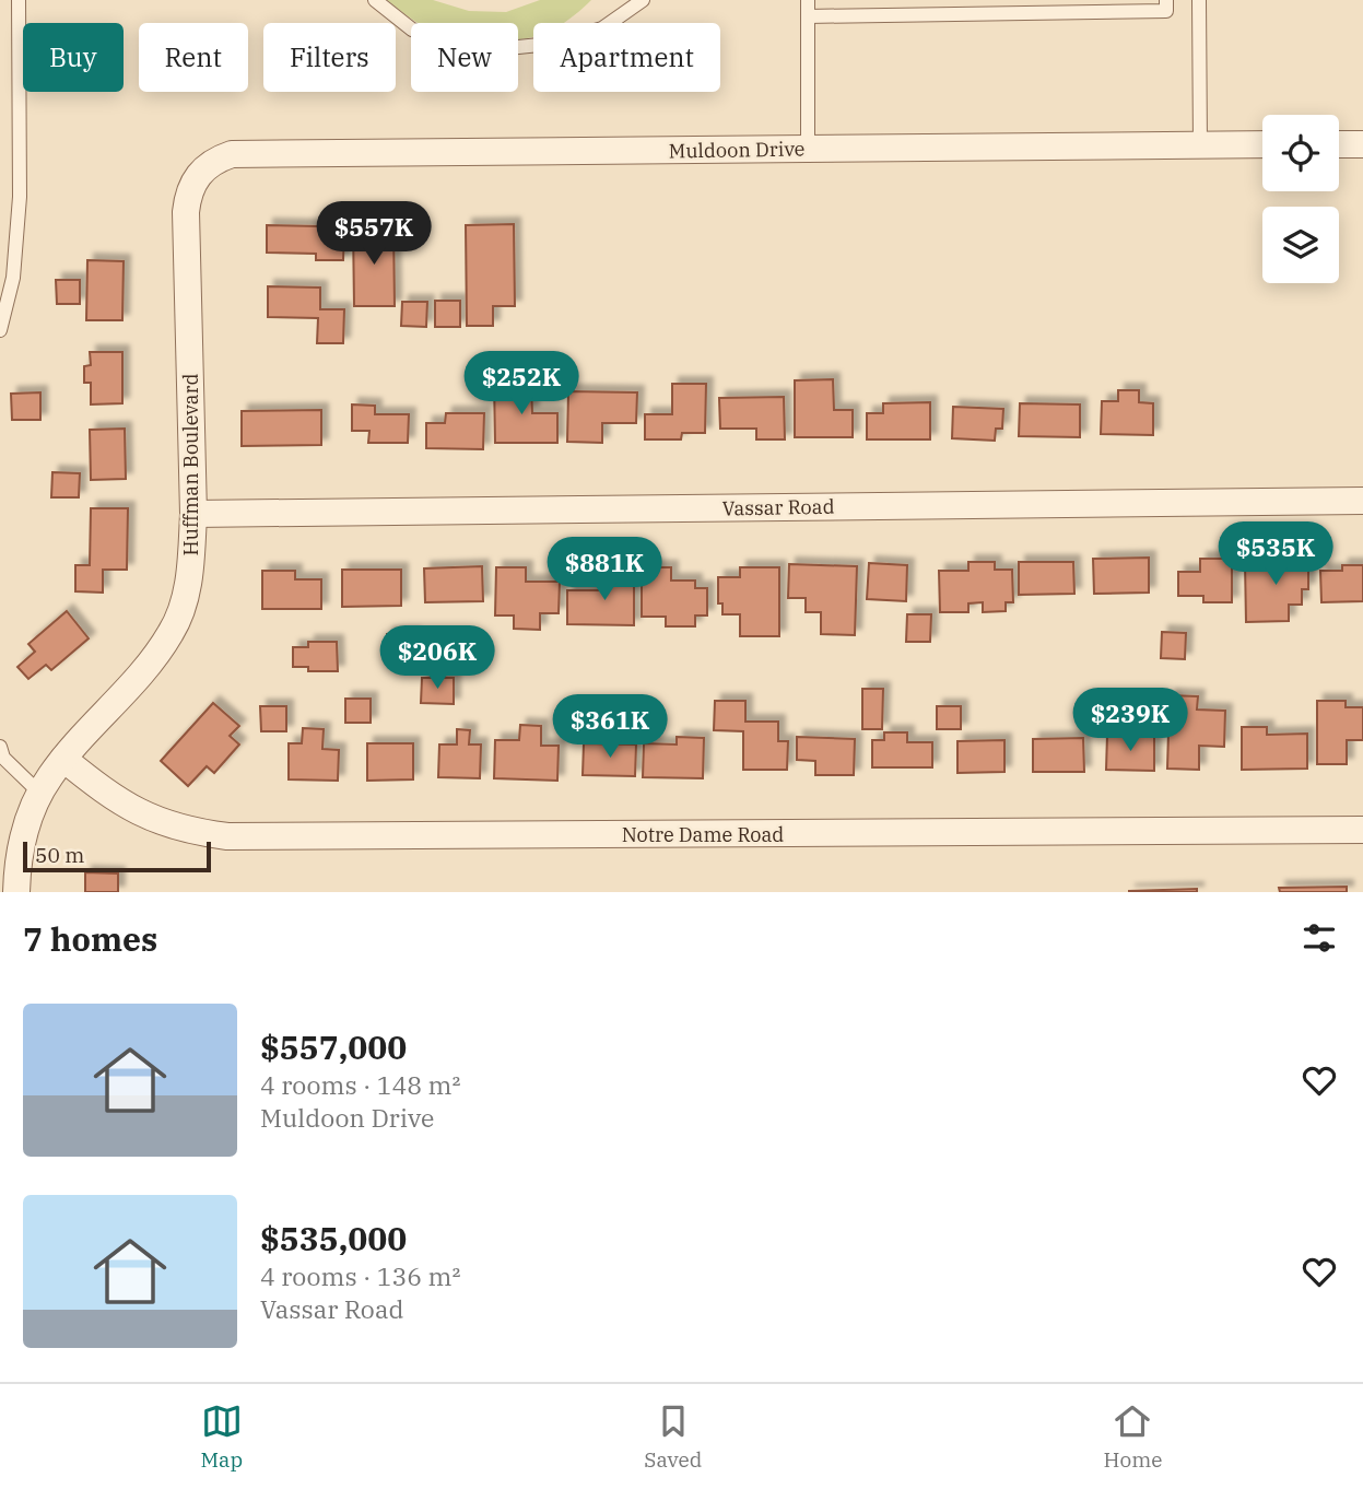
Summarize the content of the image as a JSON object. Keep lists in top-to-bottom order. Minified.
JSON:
{"streets":{"street":["Muldoon Drive","Huffman Boulevard","Vassar Road","Notre Dame Road"]},"crossings":[["Muldoon Drive","Huffman Boulevard"],["Huffman Boulevard","Vassar Road"],["Huffman Boulevard","Notre Dame Road"]],"scale_bar":"50 m","page":{"chip":["Buy","Rent","Filters","New","Apartment"],"price":["$557K","$252K","$535K","$881K","$206K","$239K","$361K"],"scale":"50 m","heading":"7 homes","list":[{"name":"$557,000","note":"4 rooms · 148 m² · Muldoon Drive"},{"name":"$535,000","note":"4 rooms · 136 m² · Vassar Road"}],"tabs":["Map","Saved","Home"]}}
